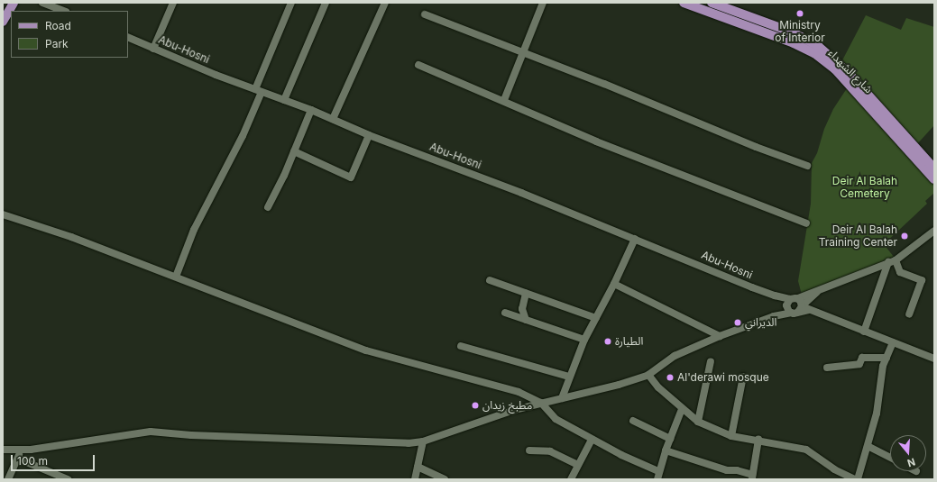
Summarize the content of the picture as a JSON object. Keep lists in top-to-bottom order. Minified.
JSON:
{"streets":{"main road":["شارع الشهداء"],"street":["Abu-Hosni"]},"parks":["Deir Al Balah Cemetery"],"places":["Ministry of Interior","Deir Al Balah Training Center","الديراني","الطيارة","Al'derawi mosque","مطبخ زيدان"],"legend":["Road","Park"],"scale_bar":"100 m","north":"bottom"}
